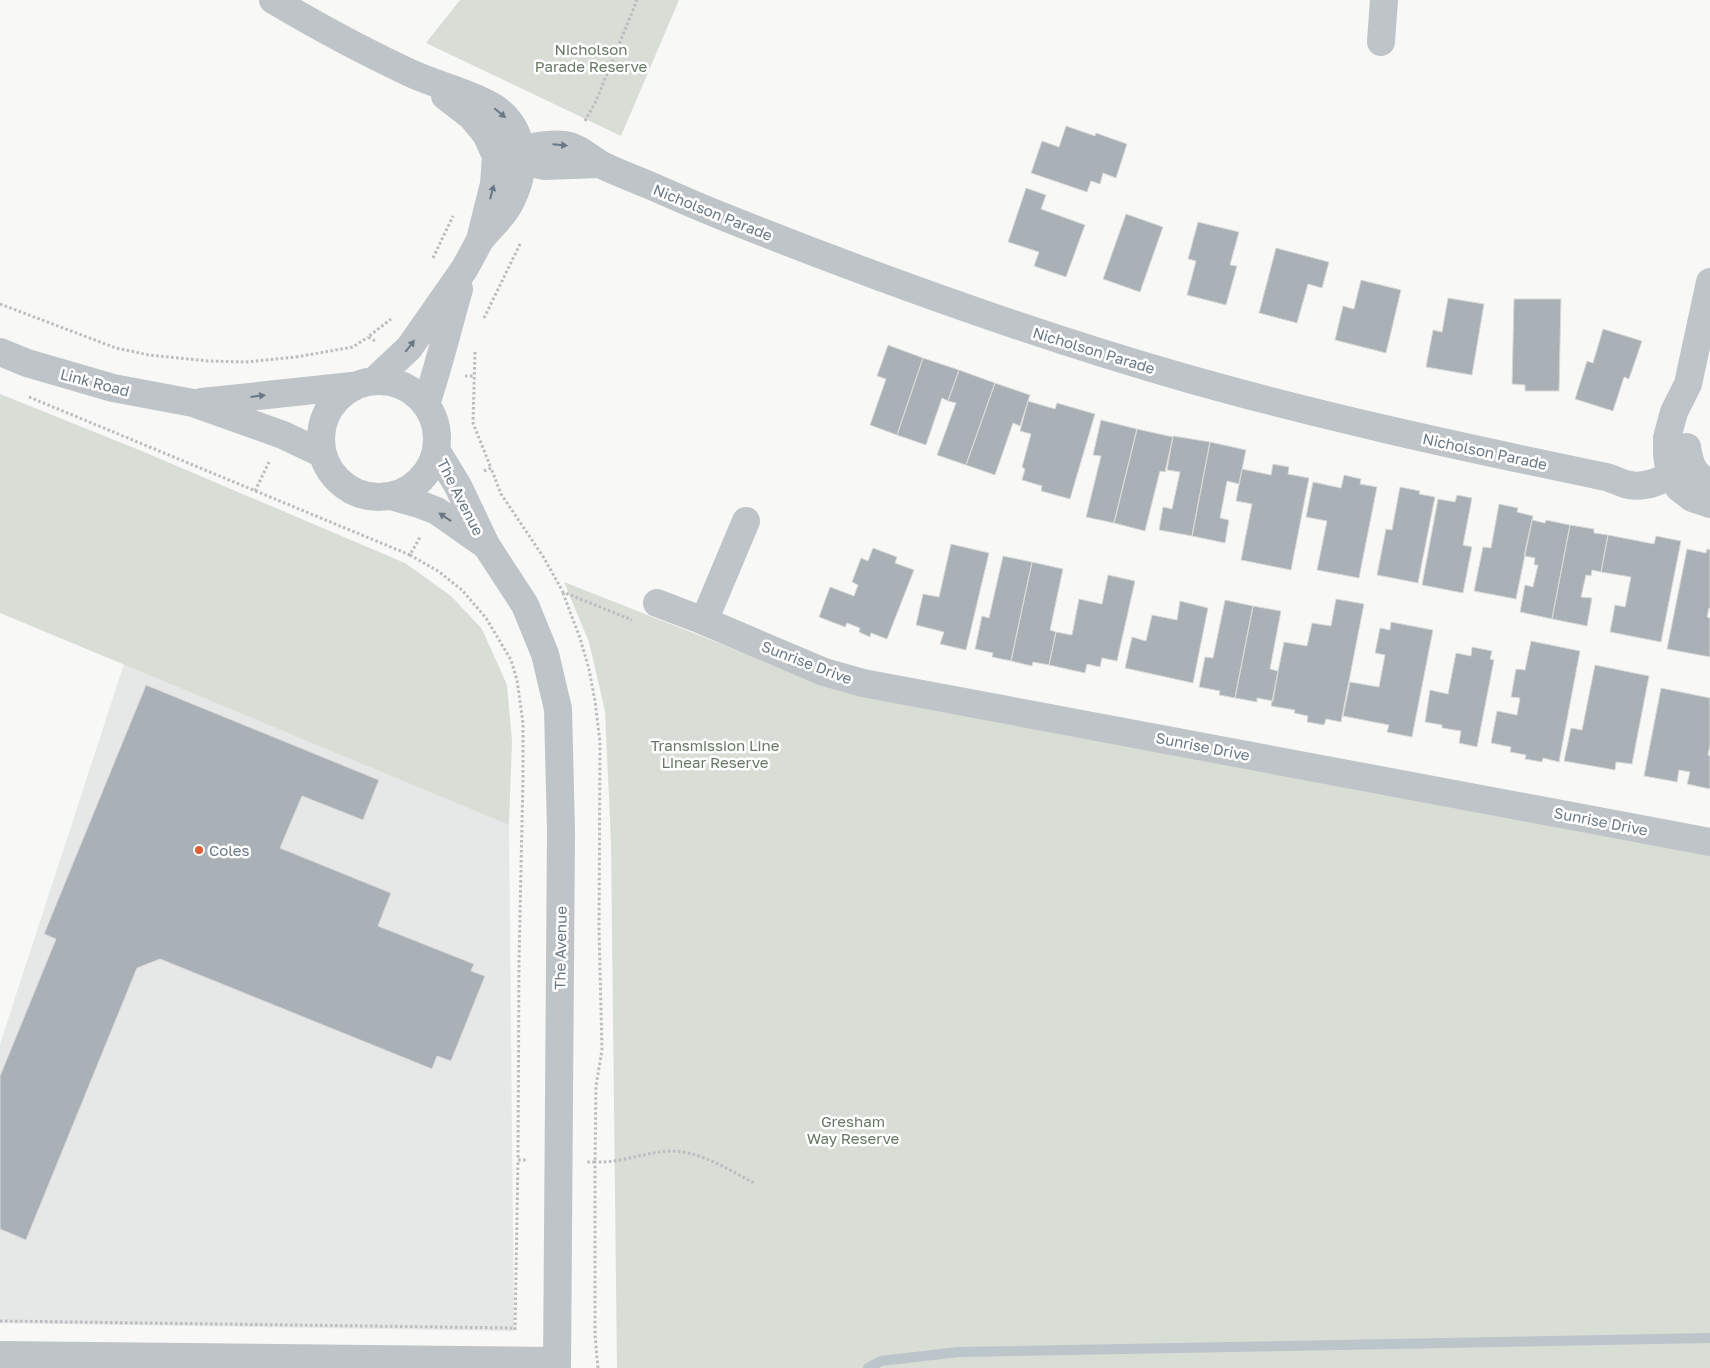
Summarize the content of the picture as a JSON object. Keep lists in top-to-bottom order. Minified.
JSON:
{"streets":{"street":["Nicholson Parade","Link Road","The Avenue","Sunrise Drive"]},"crossings":[["Link Road","The Avenue"]],"parks":["Nicholson Parade Reserve","Transmission Line Linear Reserve","Gresham Way Reserve"],"places":["Coles"]}
